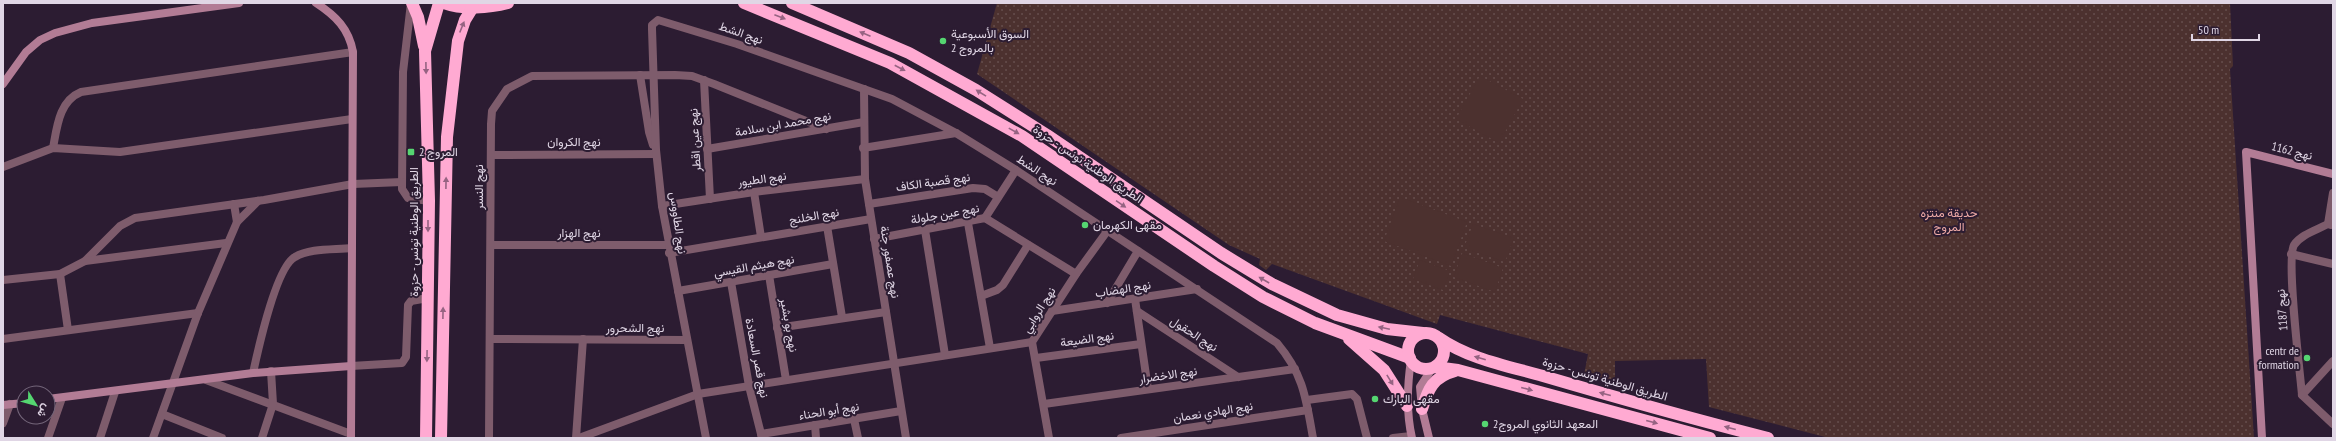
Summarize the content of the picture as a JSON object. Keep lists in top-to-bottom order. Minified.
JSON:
{"streets":{"highway":["الطريق الوطنية تونس - حزوة"],"street":["نهج الشط","نهج محمد ابن سلامة","نهج عين اقطر","نهج الكروان","نهج 1162","نهج الطيور","نهج قصبة الكاف","نهج النسر","نهج عين جلولة","نهج الخلنج","نهج الطاووس","نهج الهزار","نهج عصفور جنة","نهج هيثم القيسي","نهج الهضاب","نهج الروابي","نهج 1187","نهج بو بشير","نهج الشحرور","نهج الحقول","نهج الضيعة","نهج قصر السعادة","نهج الاخضرار","نهج أبو الحناء","نهج الهادي نعمان"]},"crossings":[["نهج الشط","نهج الطاووس"],["نهج الشط","نهج عصفور جنة"],["نهج الشط","نهج الهضاب"],["نهج الشط","نهج الروابي"],["نهج الشط","نهج الاخضرار"],["نهج الشط","نهج الهادي نعمان"],["نهج محمد ابن سلامة","نهج عين اقطر"],["نهج محمد ابن سلامة","نهج النسر"],["نهج محمد ابن سلامة","نهج عصفور جنة"],["نهج عين اقطر","نهج الطيور"],["نهج عين اقطر","نهج النسر"],["نهج الكروان","نهج النسر"],["نهج الكروان","نهج الطاووس"],["نهج الطيور","نهج الطاووس"],["نهج الطيور","نهج عصفور جنة"],["نهج قصبة الكاف","نهج عصفور جنة"],["نهج النسر","نهج الطاووس"],["نهج النسر","نهج الهزار"],["نهج النسر","نهج الشحرور"],["نهج عين جلولة","نهج عصفور جنة"],["نهج عين جلولة","نهج الروابي"],["نهج الخلنج","نهج الطاووس"],["نهج الخلنج","نهج الهزار"],["نهج الخلنج","نهج عصفور جنة"],["نهج الطاووس","نهج الهزار"],["نهج الطاووس","نهج هيثم القيسي"],["نهج الطاووس","نهج الشحرور"],["نهج عصفور جنة","نهج أبو الحناء"],["نهج هيثم القيسي","نهج بو بشير"],["نهج هيثم القيسي","نهج قصر السعادة"],["نهج الهضاب","نهج الروابي"],["نهج الروابي","نهج الضيعة"],["نهج الروابي","نهج الاخضرار"],["نهج الحقول","نهج الاخضرار"],["نهج قصر السعادة","نهج أبو الحناء"]],"parks":["حديقة منتزه المروج"],"places":{"other":["السوق الأسبوعية بالمروج 2","مقهى الكهرمان","centr de formation","مقهى البارك","المعهد الثانوي المروج2"],"transit":["المروج 2"]},"scale_bar":"50 m","north":"bottom right"}
